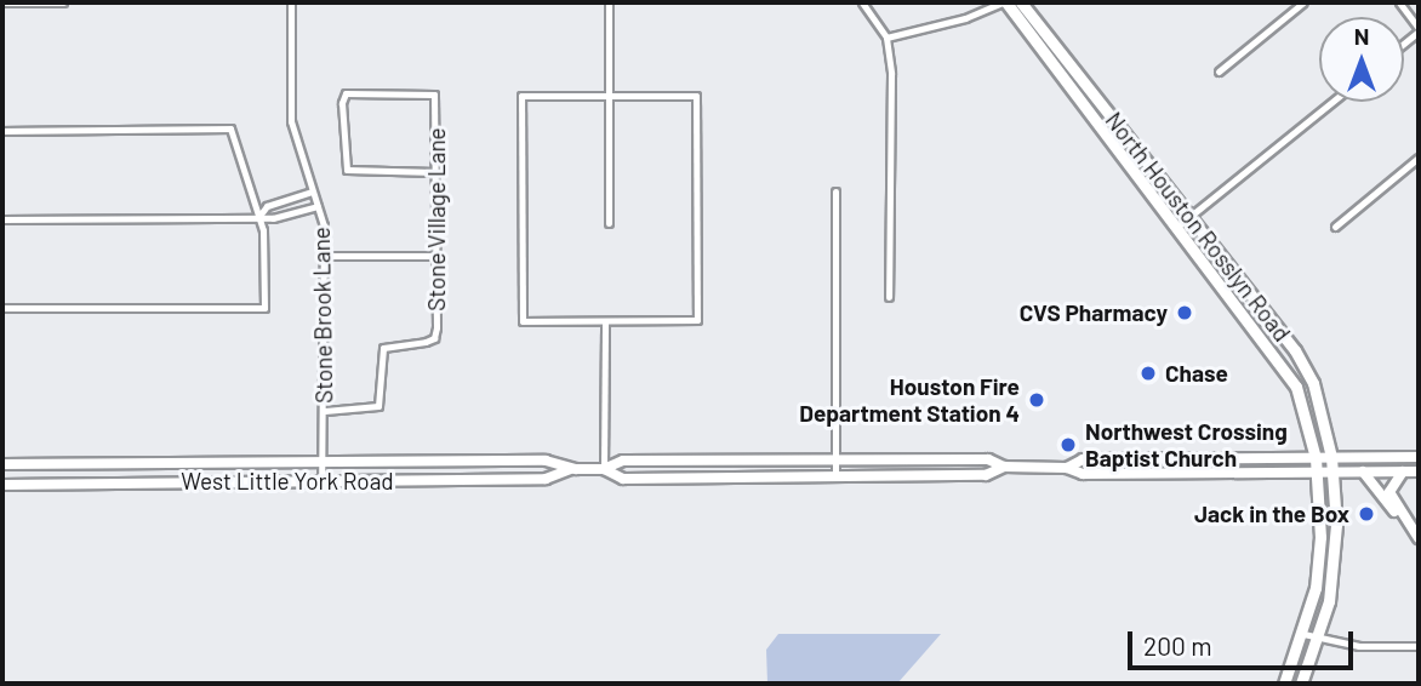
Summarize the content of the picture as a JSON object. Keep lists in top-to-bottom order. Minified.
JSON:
{"streets":{"main road":["North Houston Rosslyn Road","West Little York Road"],"street":["Stone Village Lane","Stone Brook Lane"]},"crossings":[["Stone Village Lane","Stone Brook Lane"],["North Houston Rosslyn Road","West Little York Road"],["Stone Brook Lane","West Little York Road"]],"places":["CVS Pharmacy","Chase","Houston Fire Department Station 4","Northwest Crossing Baptist Church","Jack in the Box"],"scale_bar":"200 m","north":"top"}
